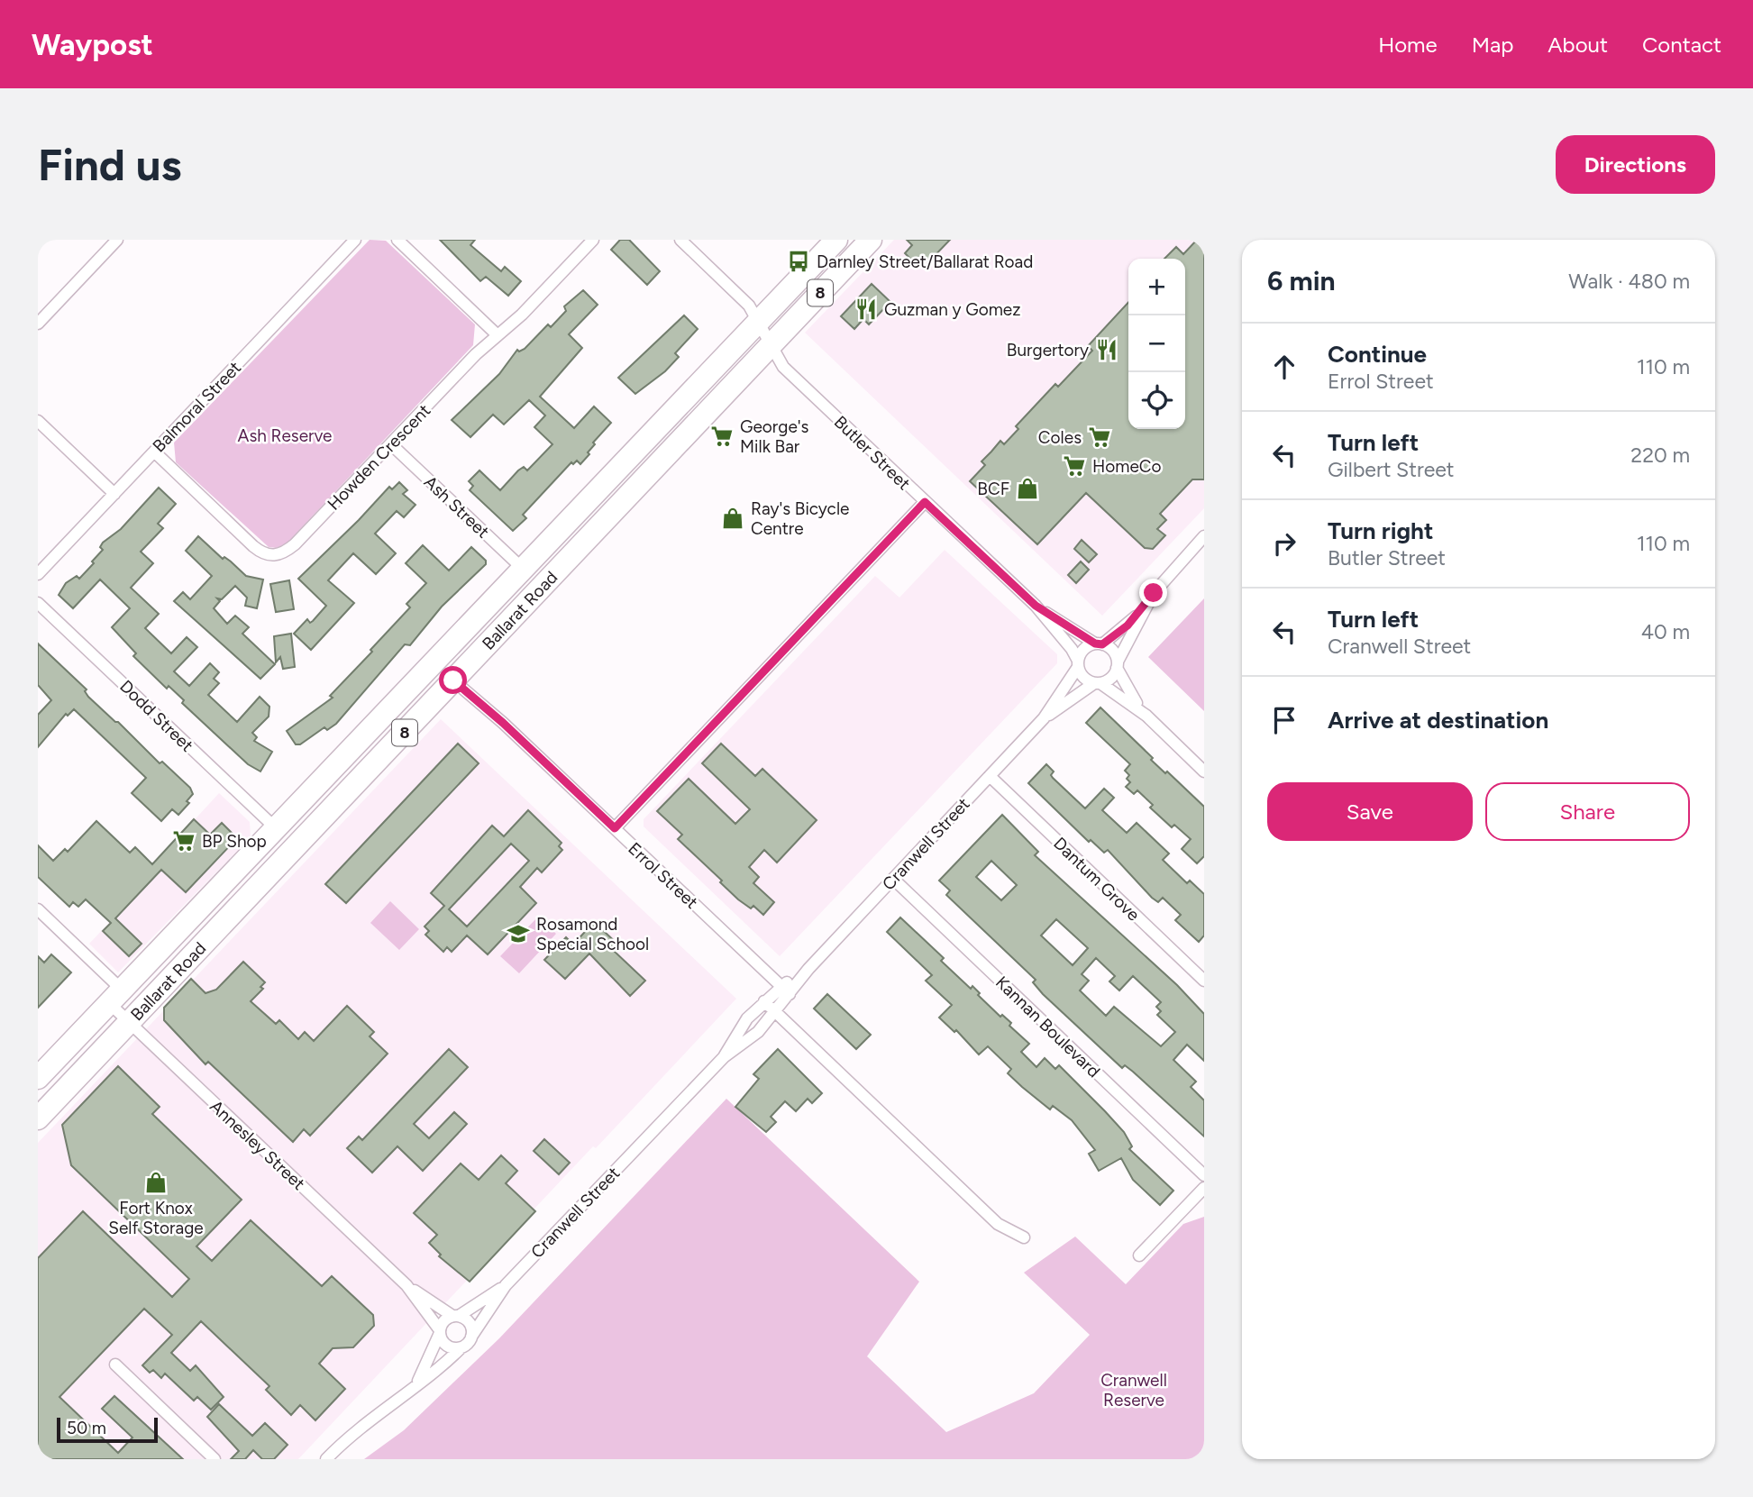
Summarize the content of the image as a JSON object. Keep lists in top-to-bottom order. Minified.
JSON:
{"streets":{"highway":["8","Ballarat Road"],"street":["Balmoral Street","Butler Street","Howden Crescent","Ash Street","Dodd Street","Cranwell Street","Errol Street","Dantum Grove","Kannan Boulevard","Annesley Street"]},"crossings":[["Balmoral Street","Howden Crescent"],["Butler Street","Ballarat Road"],["Butler Street","Cranwell Street"],["Howden Crescent","Ash Street"],["Ash Street","Ballarat Road"],["Ballarat Road","Dodd Street"],["Ballarat Road","Errol Street"],["Ballarat Road","Annesley Street"],["Cranwell Street","Errol Street"],["Cranwell Street","Dantum Grove"],["Cranwell Street","Kannan Boulevard"],["Cranwell Street","Annesley Street"]],"parks":["Ash Reserve","Cranwell Reserve"],"places":{"bus stop":["Darnley Street/Ballarat Road"],"restaurant":["Guzman y Gomez","Burgertory"],"supermarket":["George's Milk Bar","Coles","HomeCo","BP Shop"],"shop":["BCF","Ray's Bicycle Centre","Fort Knox Self Storage"],"school or university":["Rosamond Special School"]},"scale_bar":"50 m","page":{"header":"Waypost","nav":["Home","Map","About","Contact"],"buttons":["Directions",["Save","Share"]],"title":"Find us","heading":["6 min","Walk · 480 m"],"map_buttons":["+","−"],"list":[["Continue","Errol Street","110 m"],["Turn left","Gilbert Street","220 m"],["Turn right","Butler Street","110 m"],["Turn left","Cranwell Street","40 m"],"Arrive at destination"],"scale":"50 m"}}
